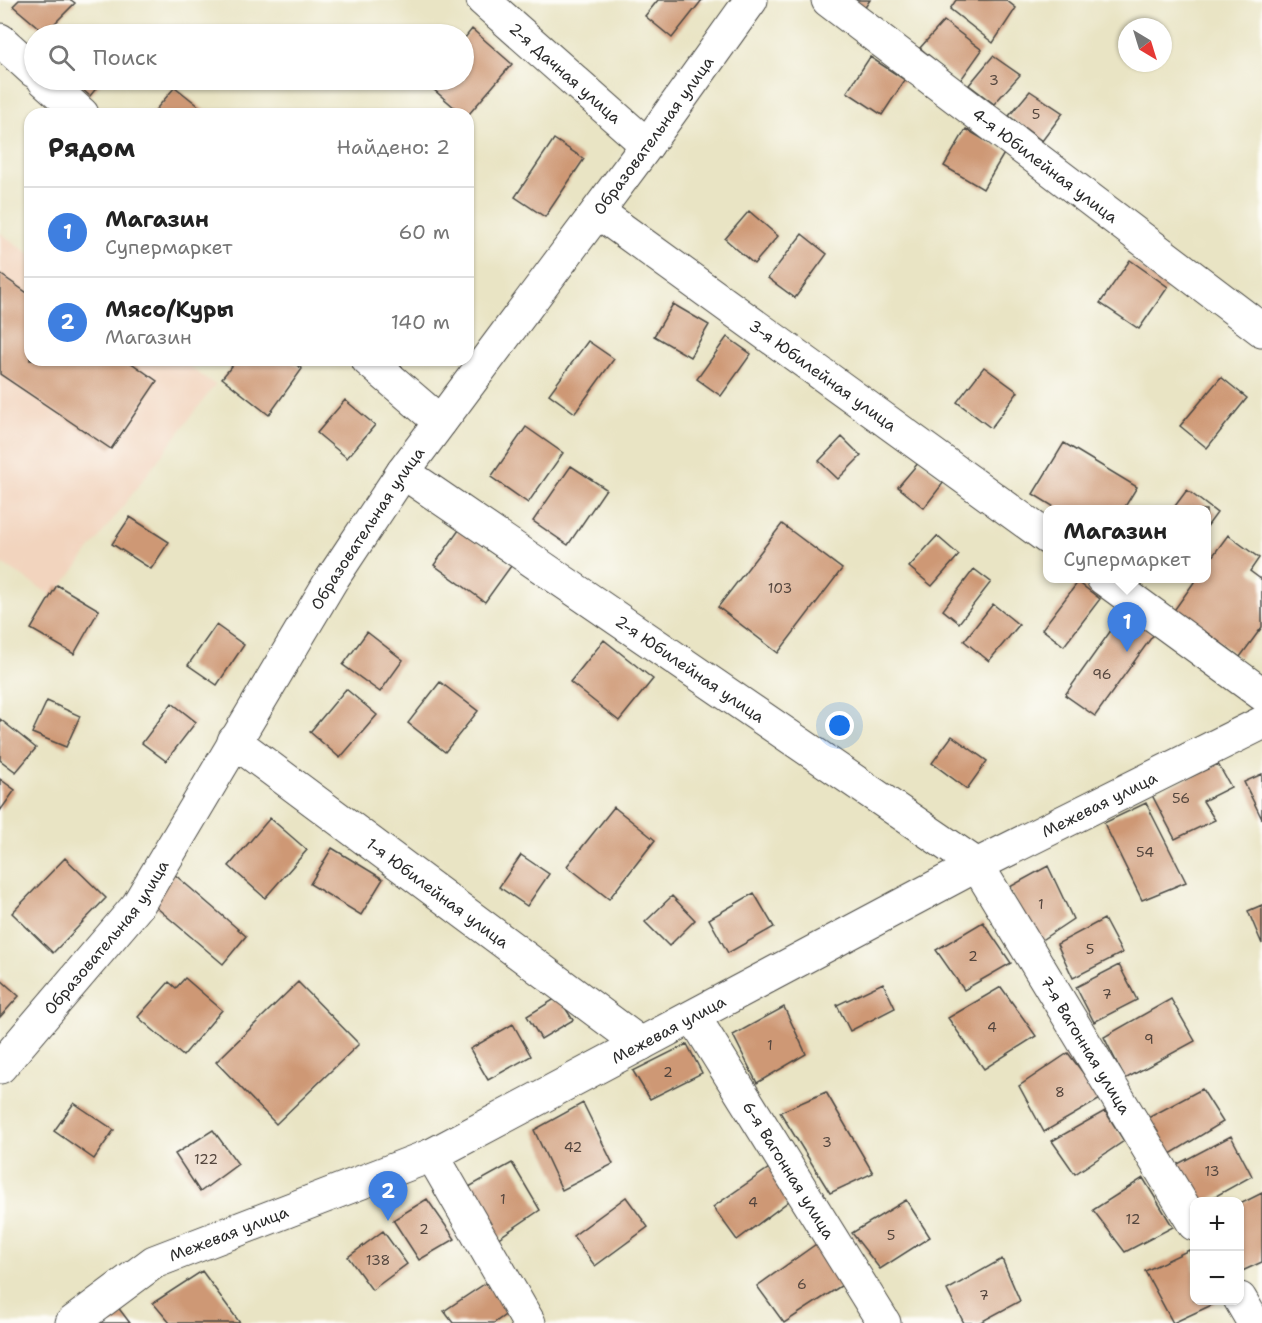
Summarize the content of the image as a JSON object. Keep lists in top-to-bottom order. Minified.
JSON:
{"streets":{"street":["2-я Дачная улица","Образовательная улица","4-я Юбилейная улица","3-я Юбилейная улица","2-я Юбилейная улица","Межевая улица","1-я Юбилейная улица","7-я Вагонная улица","6-я Вагонная улица"]},"crossings":[["2-я Дачная улица","Образовательная улица"],["Образовательная улица","3-я Юбилейная улица"],["Образовательная улица","2-я Юбилейная улица"],["Образовательная улица","1-я Юбилейная улица"],["2-я Юбилейная улица","Межевая улица"],["2-я Юбилейная улица","7-я Вагонная улица"],["Межевая улица","1-я Юбилейная улица"],["Межевая улица","7-я Вагонная улица"],["Межевая улица","6-я Вагонная улица"]],"house_numbers":["3","5","103","96","56","54","1","5","2","7","4","9","1","2","8","3","42","122","13","1","4","12","2","5","138","6","7"],"north":"bottom right","page":{"search":"Поиск","heading":["Рядом","Найдено: 2"],"list":[{"mark":"1","name":"Магазин","note":"Супермаркет","value":"60 m"},{"mark":"2","name":"Мясо/Куры","note":"Магазин","value":"140 m"}],"popup":["Магазин","Супермаркет"],"pins":["1","2"],"map_buttons":["+","−"]}}
